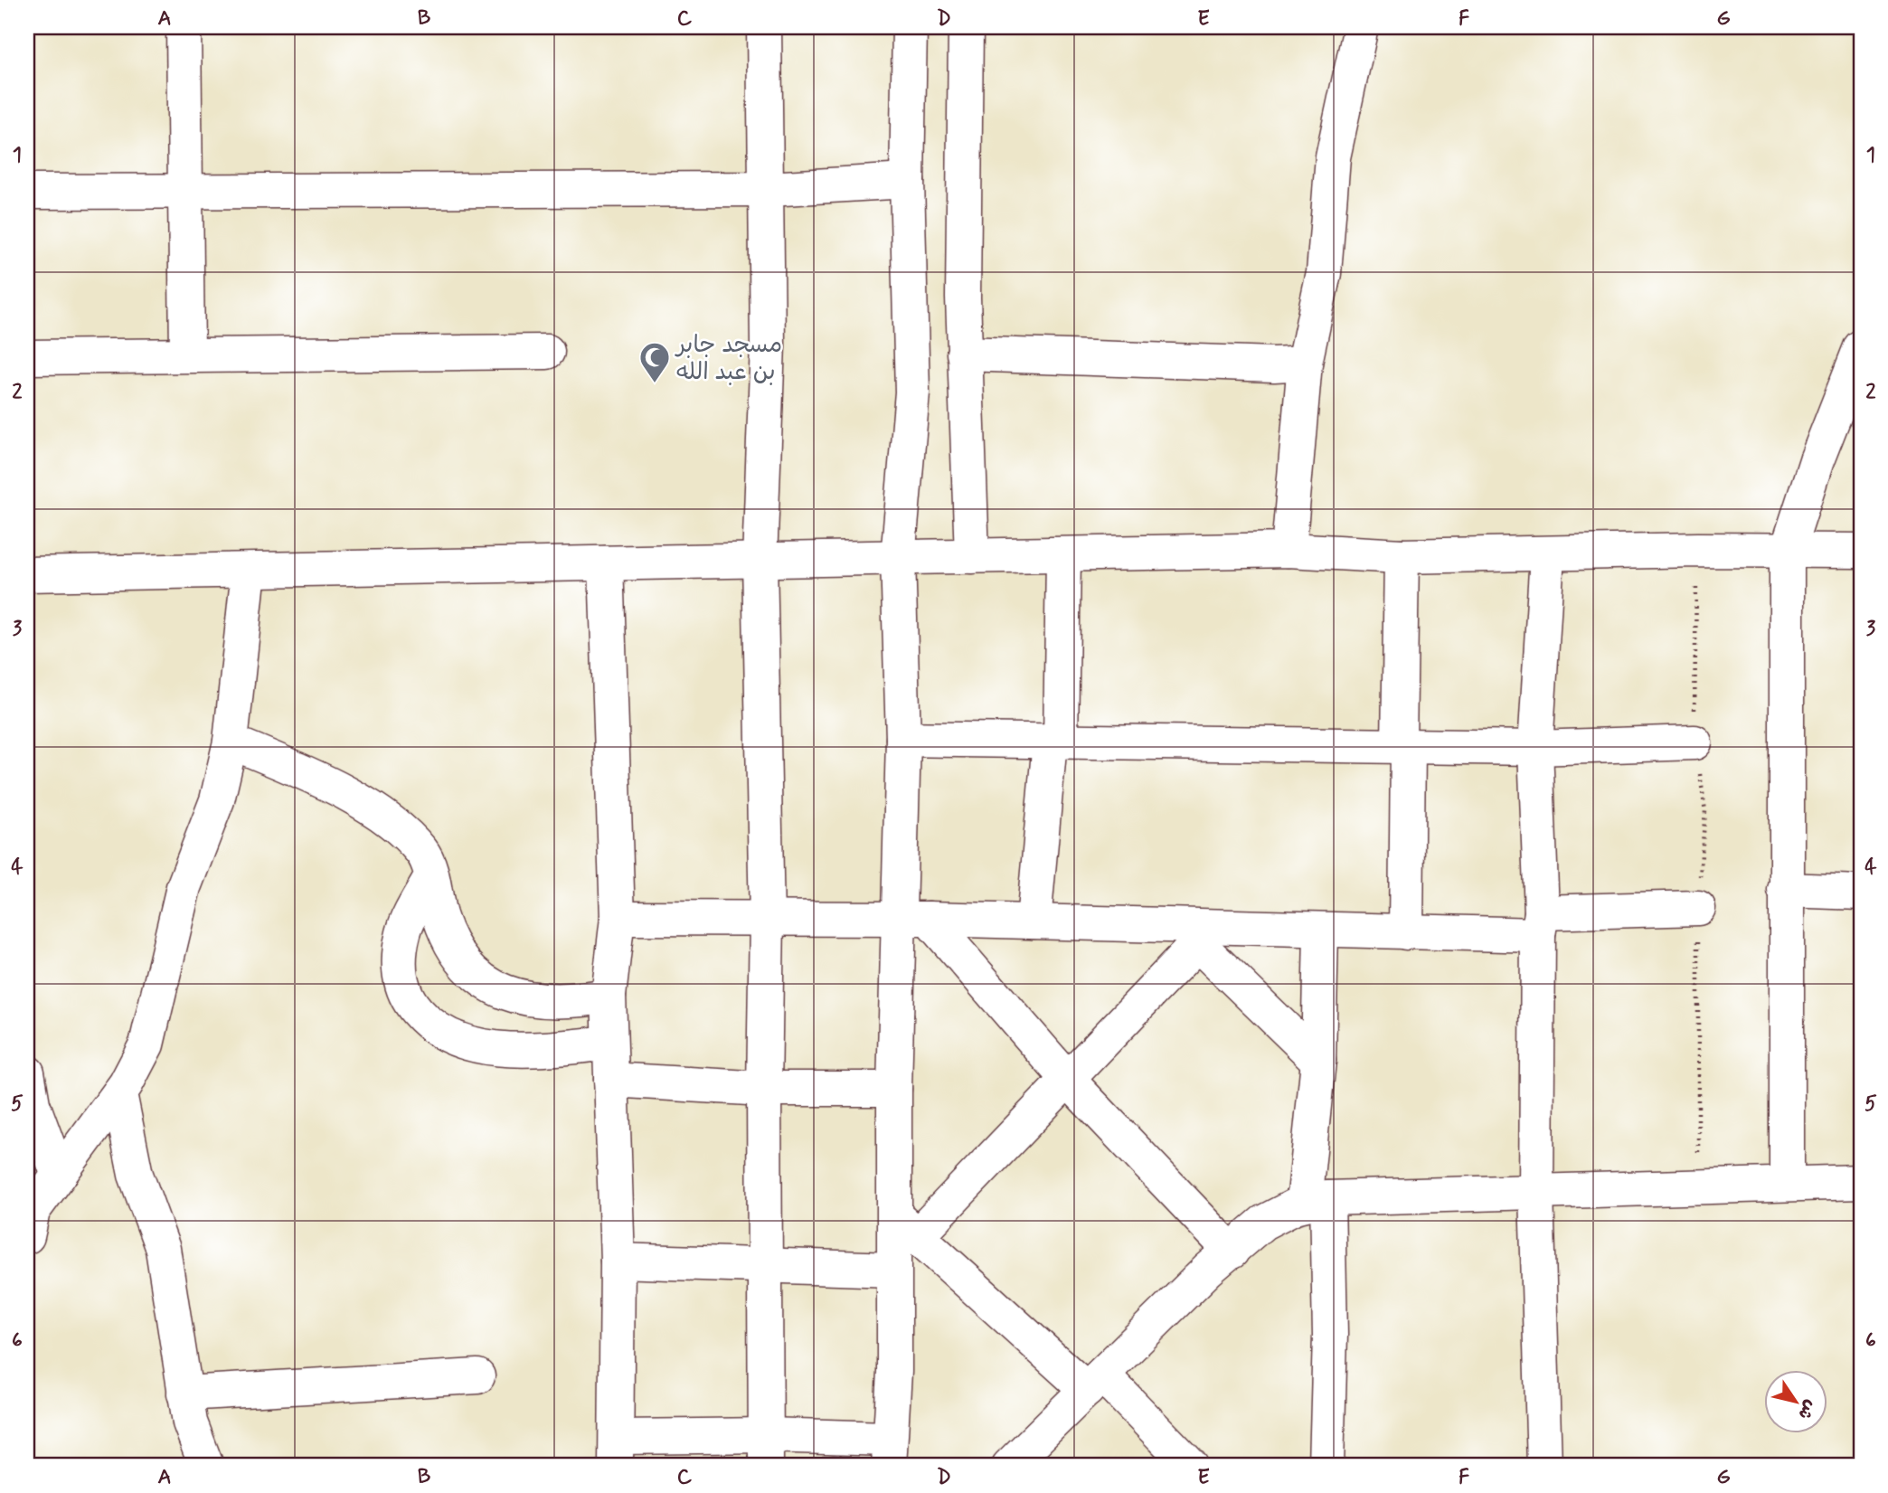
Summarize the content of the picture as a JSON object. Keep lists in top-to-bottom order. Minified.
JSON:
{"places":{"mosque":["مسجد جابر بن عبد الله"]},"north":"bottom right","grid":{"columns":["A","B","C","D","E","F","G"],"rows":["1","2","3","4","5","6"]}}
